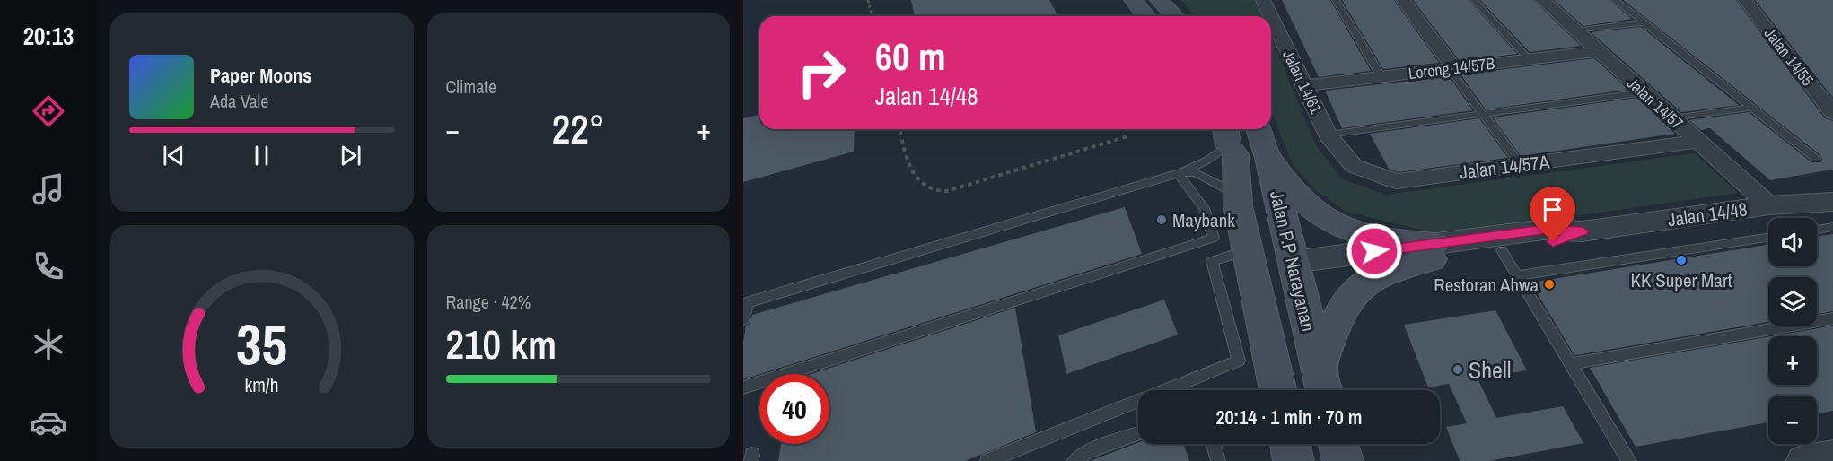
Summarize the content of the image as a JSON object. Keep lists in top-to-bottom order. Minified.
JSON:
{"streets":{"main road":["Jalan P.P Narayanan"],"street":["Jalan 14/55","Lorong 14/57B","Jalan 14/61","Jalan 14/57","Jalan 14/57A","Jalan 14/48"]},"crossings":[["Lorong 14/57B","Jalan 14/61"],["Lorong 14/57B","Jalan 14/57"],["Jalan 14/61","Jalan 14/57A"],["Jalan 14/57","Jalan 14/57A"],["Jalan 14/57","Jalan 14/48"],["Jalan 14/48","Jalan P.P Narayanan"]],"places":["Maybank","KK Super Mart","Restoran Ahwa","Shell"],"page":{"tabs":"20:13","tile":["Climate",["Range · 42%","210 km"]],"turn":["60 m","Jalan 14/48"],"song":["Paper Moons","Ada Vale"],"heat":["−","22°","+"],"map_buttons":["+","−"],"limit":"40","trip":"20:14 · 1 min · 70 m","gauge":["35","km/h"]}}
